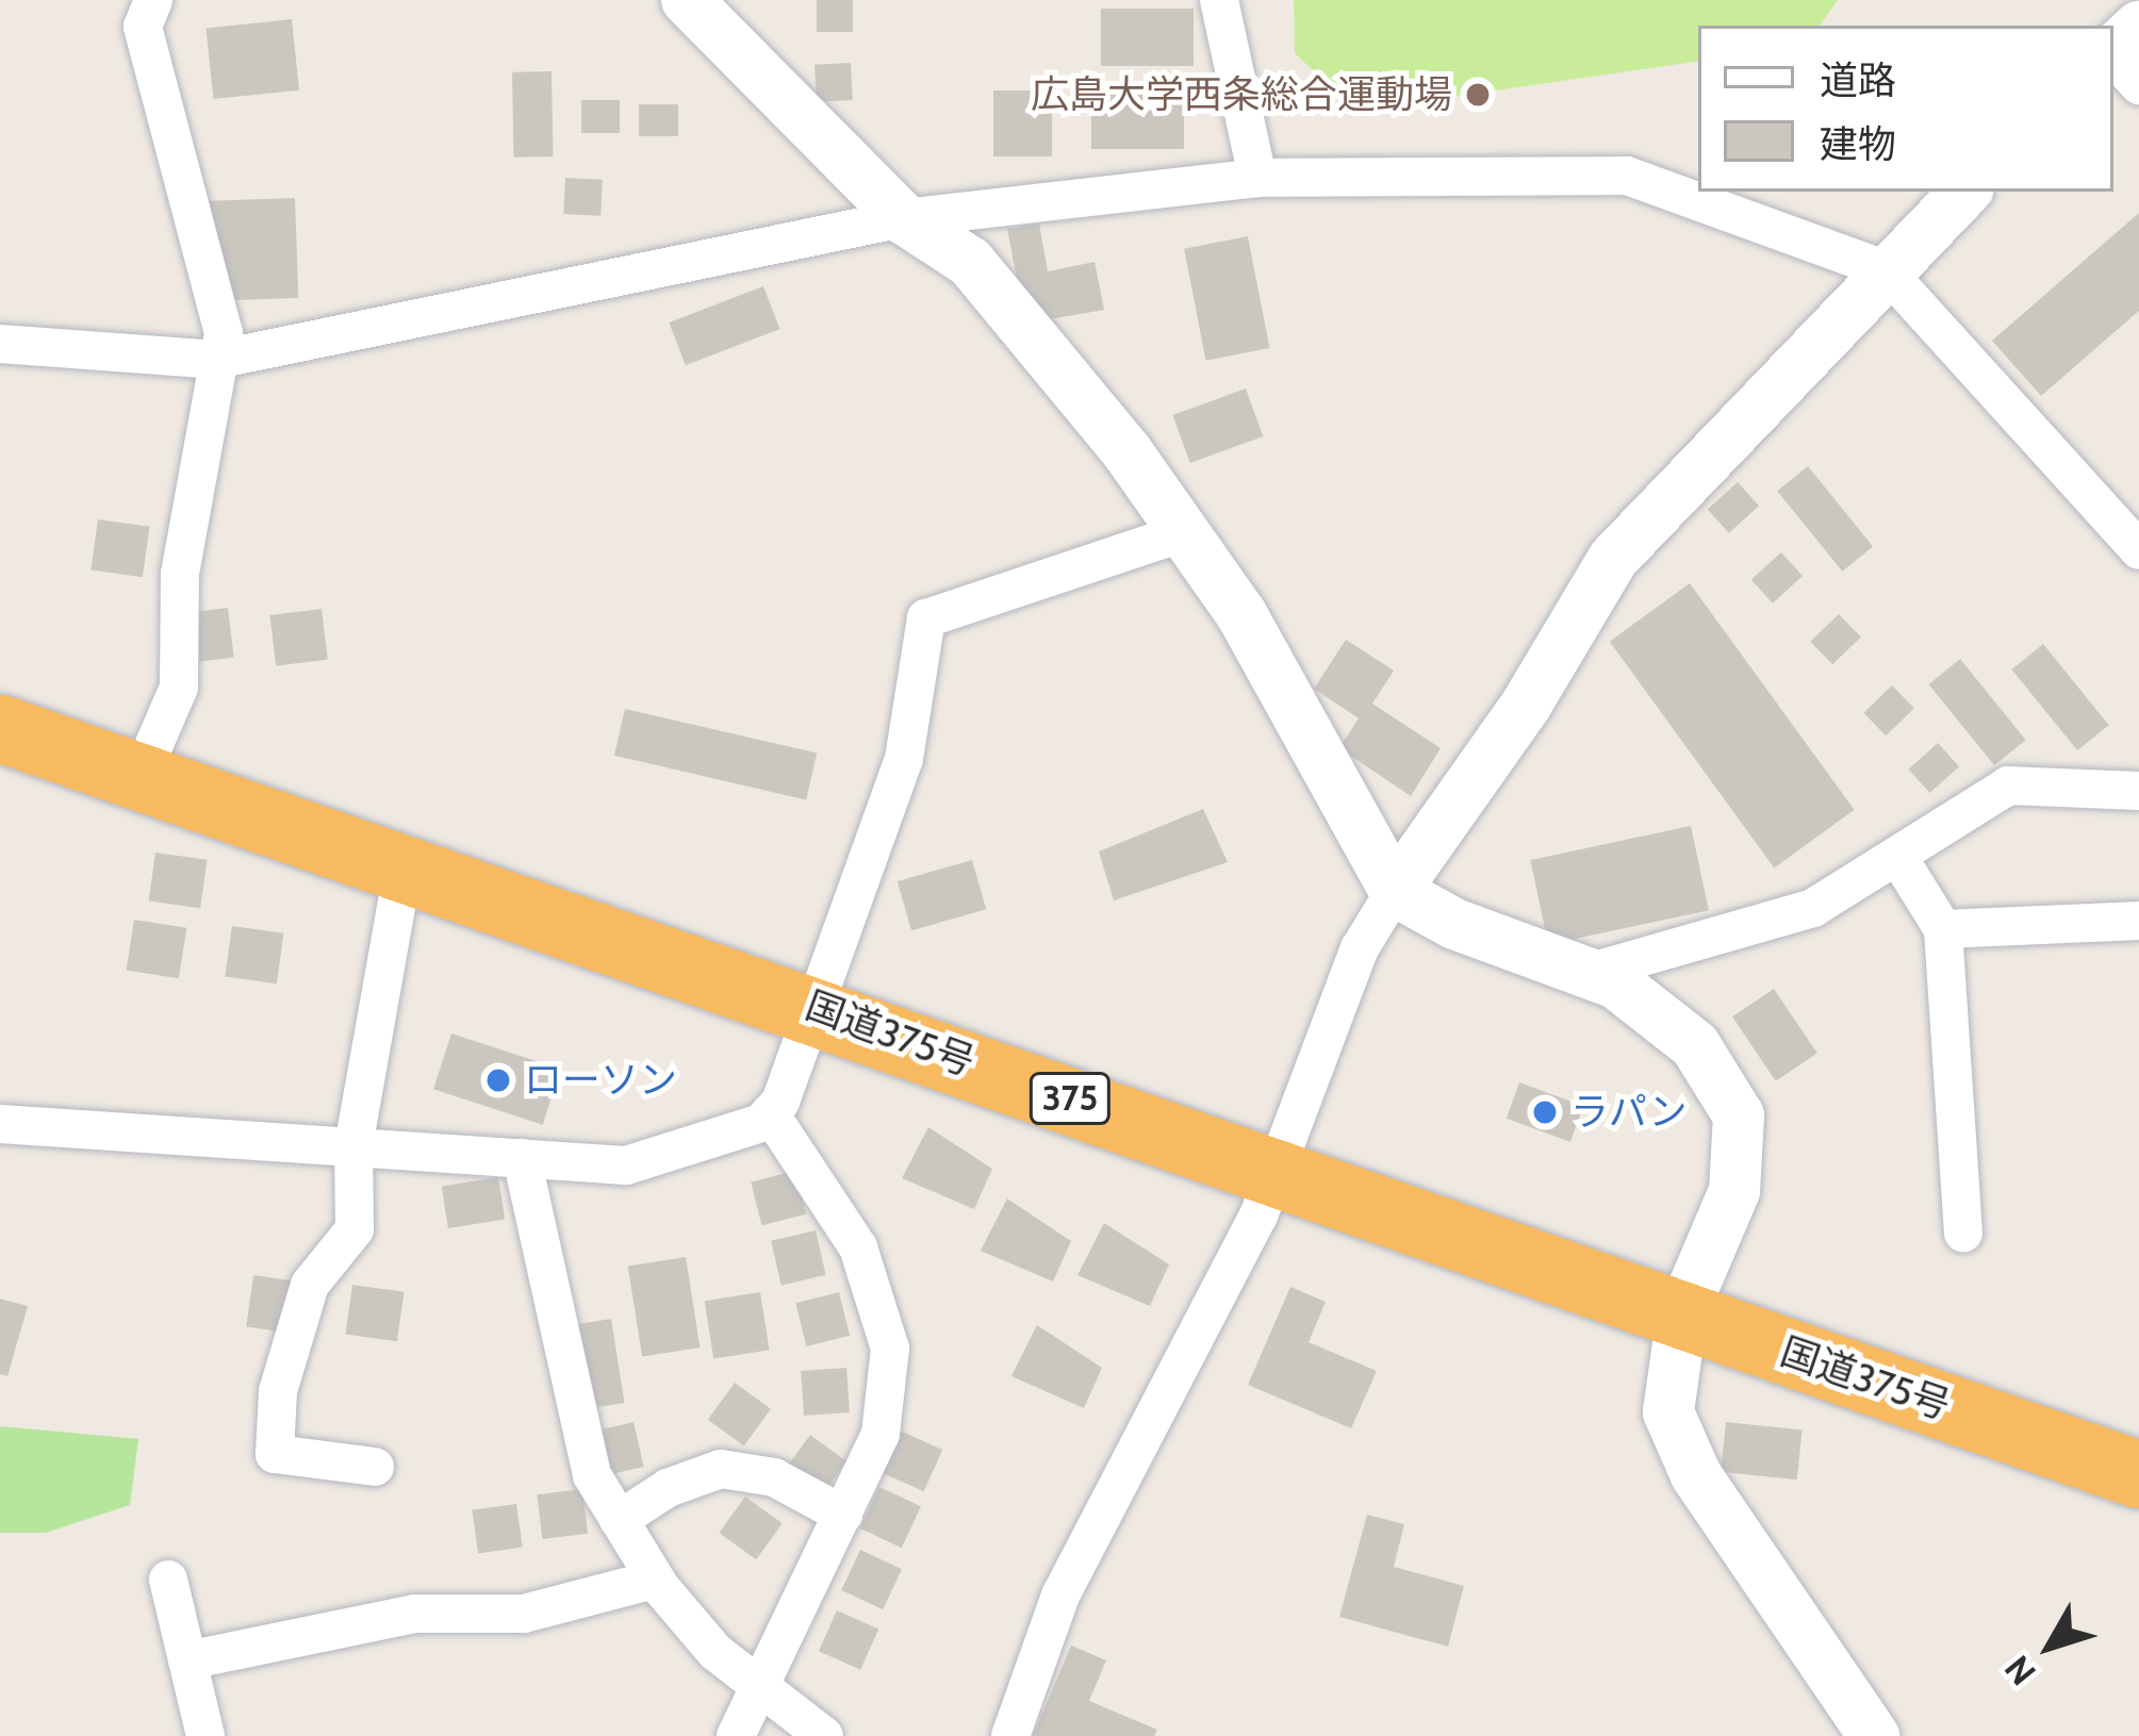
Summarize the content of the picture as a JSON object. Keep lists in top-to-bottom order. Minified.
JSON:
{"streets":{"highway":["国道375号","375"]},"places":["広島大学西条総合運動場","ローソン","ラパン"],"legend":["道路","建物"],"north":"bottom left"}
